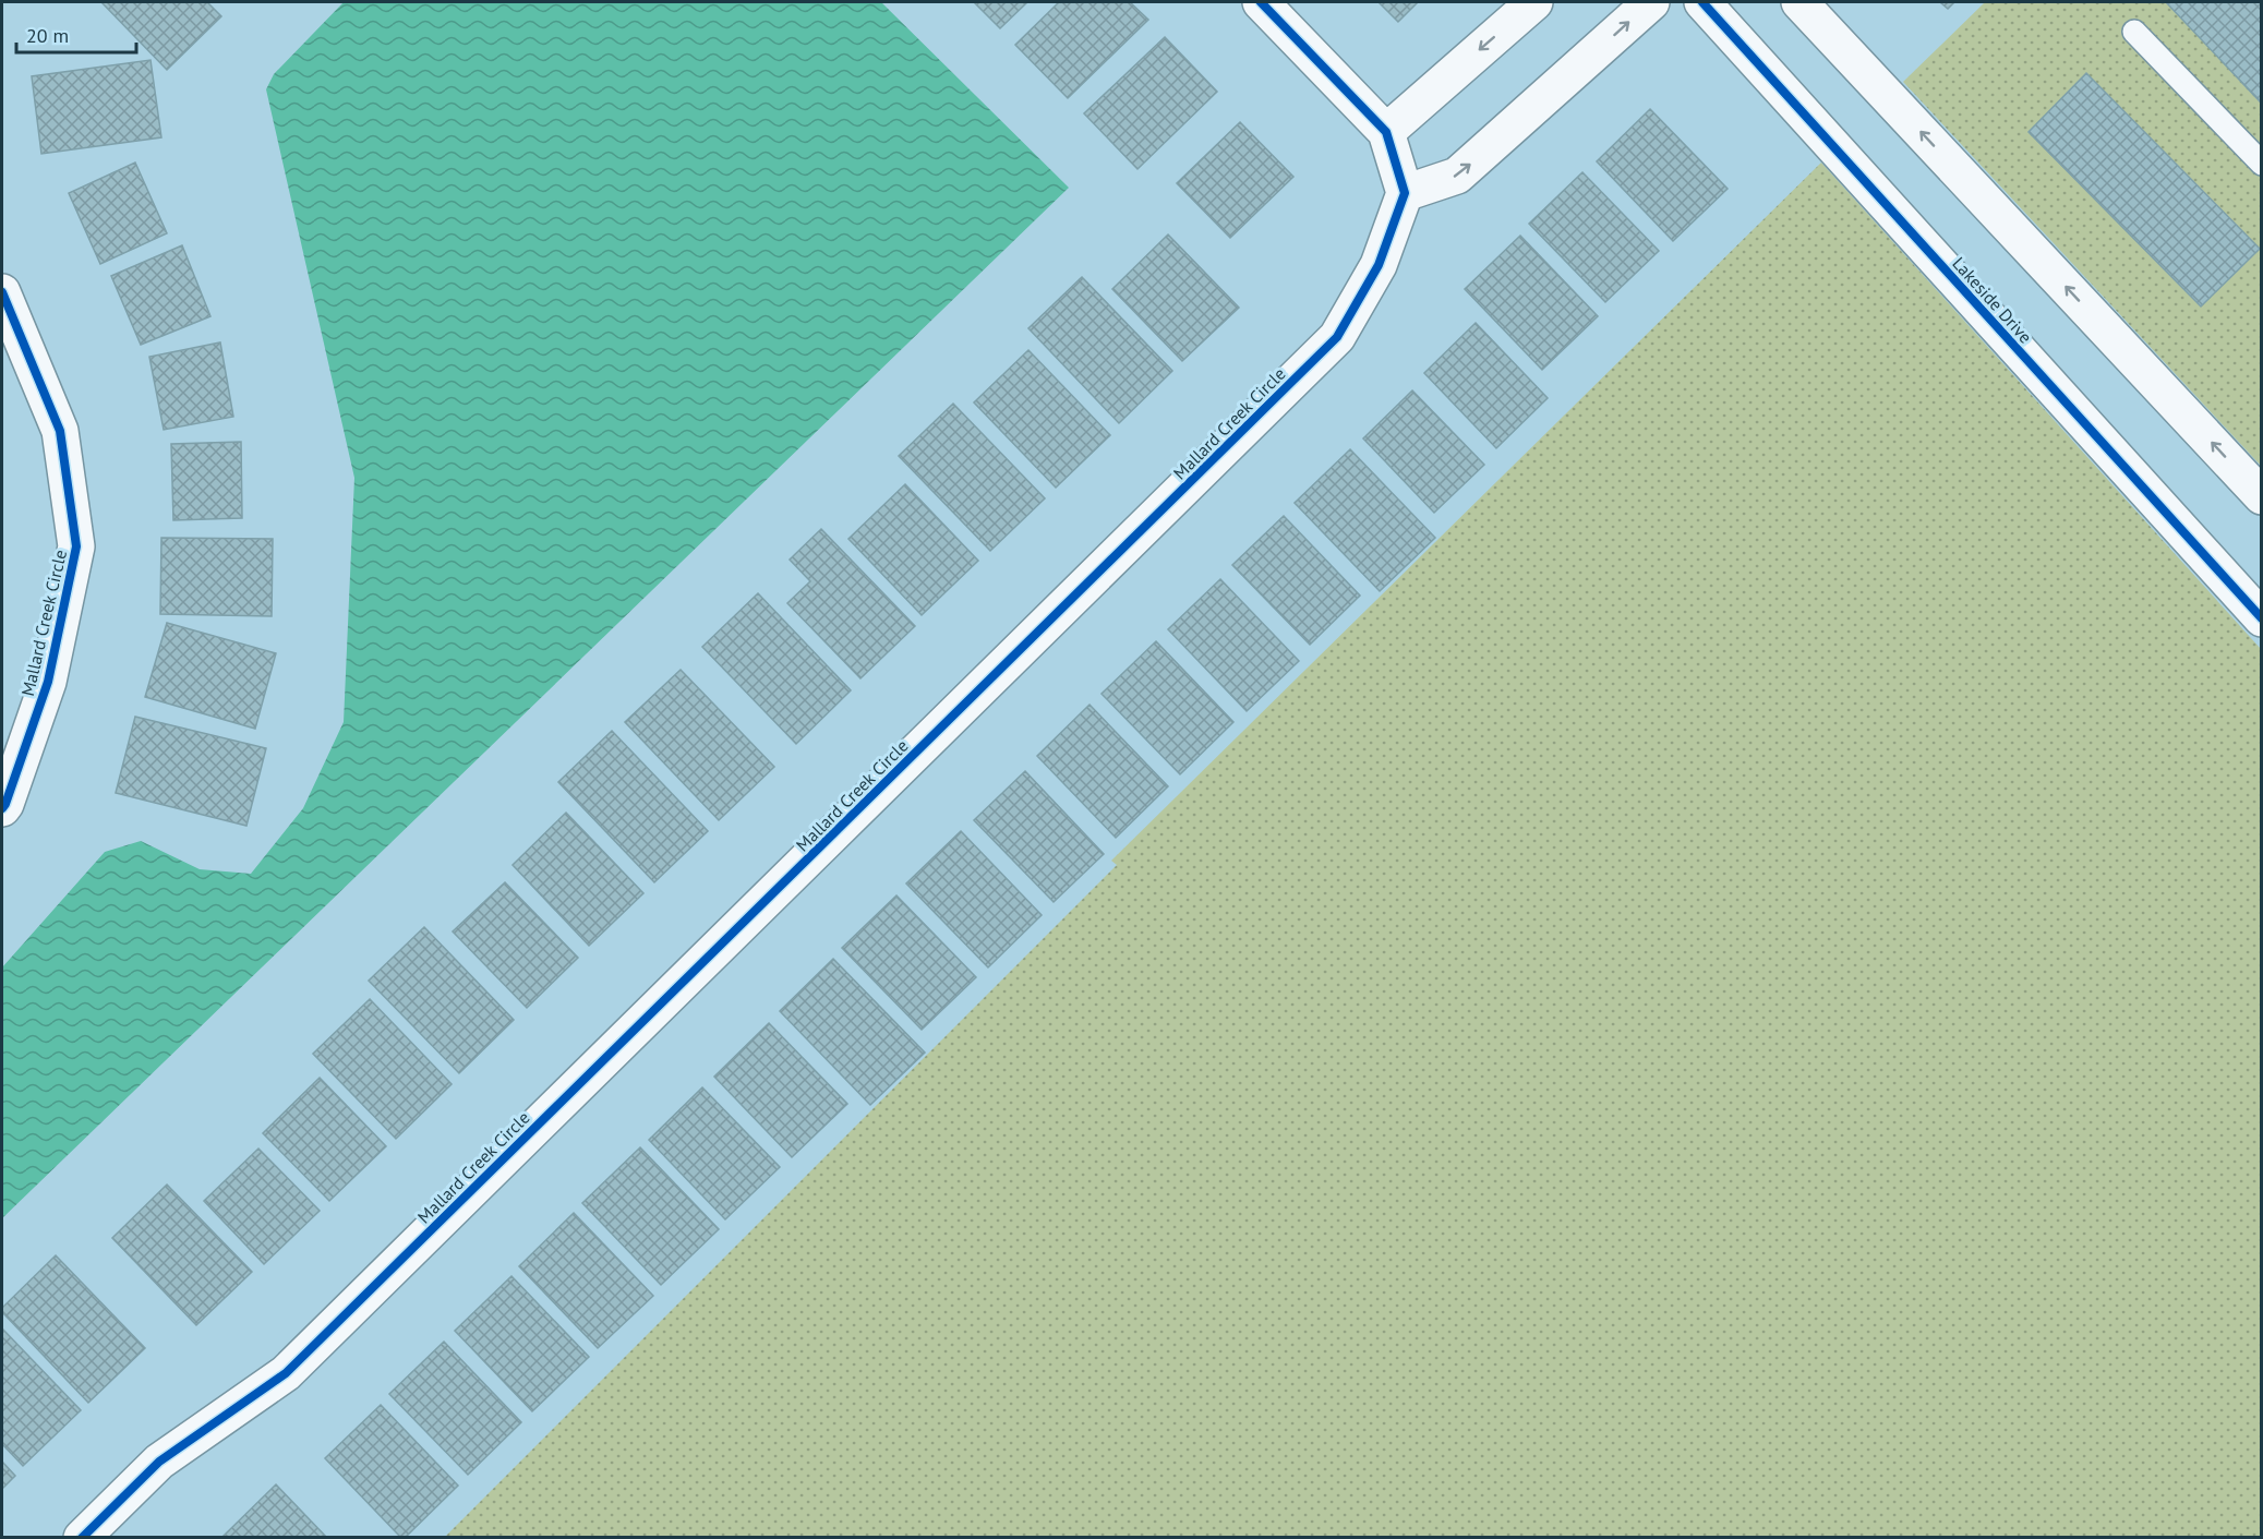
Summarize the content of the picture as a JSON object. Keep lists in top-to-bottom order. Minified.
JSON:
{"streets":{"street":["Lakeside Drive","Mallard Creek Circle"]},"scale_bar":"20 m"}
